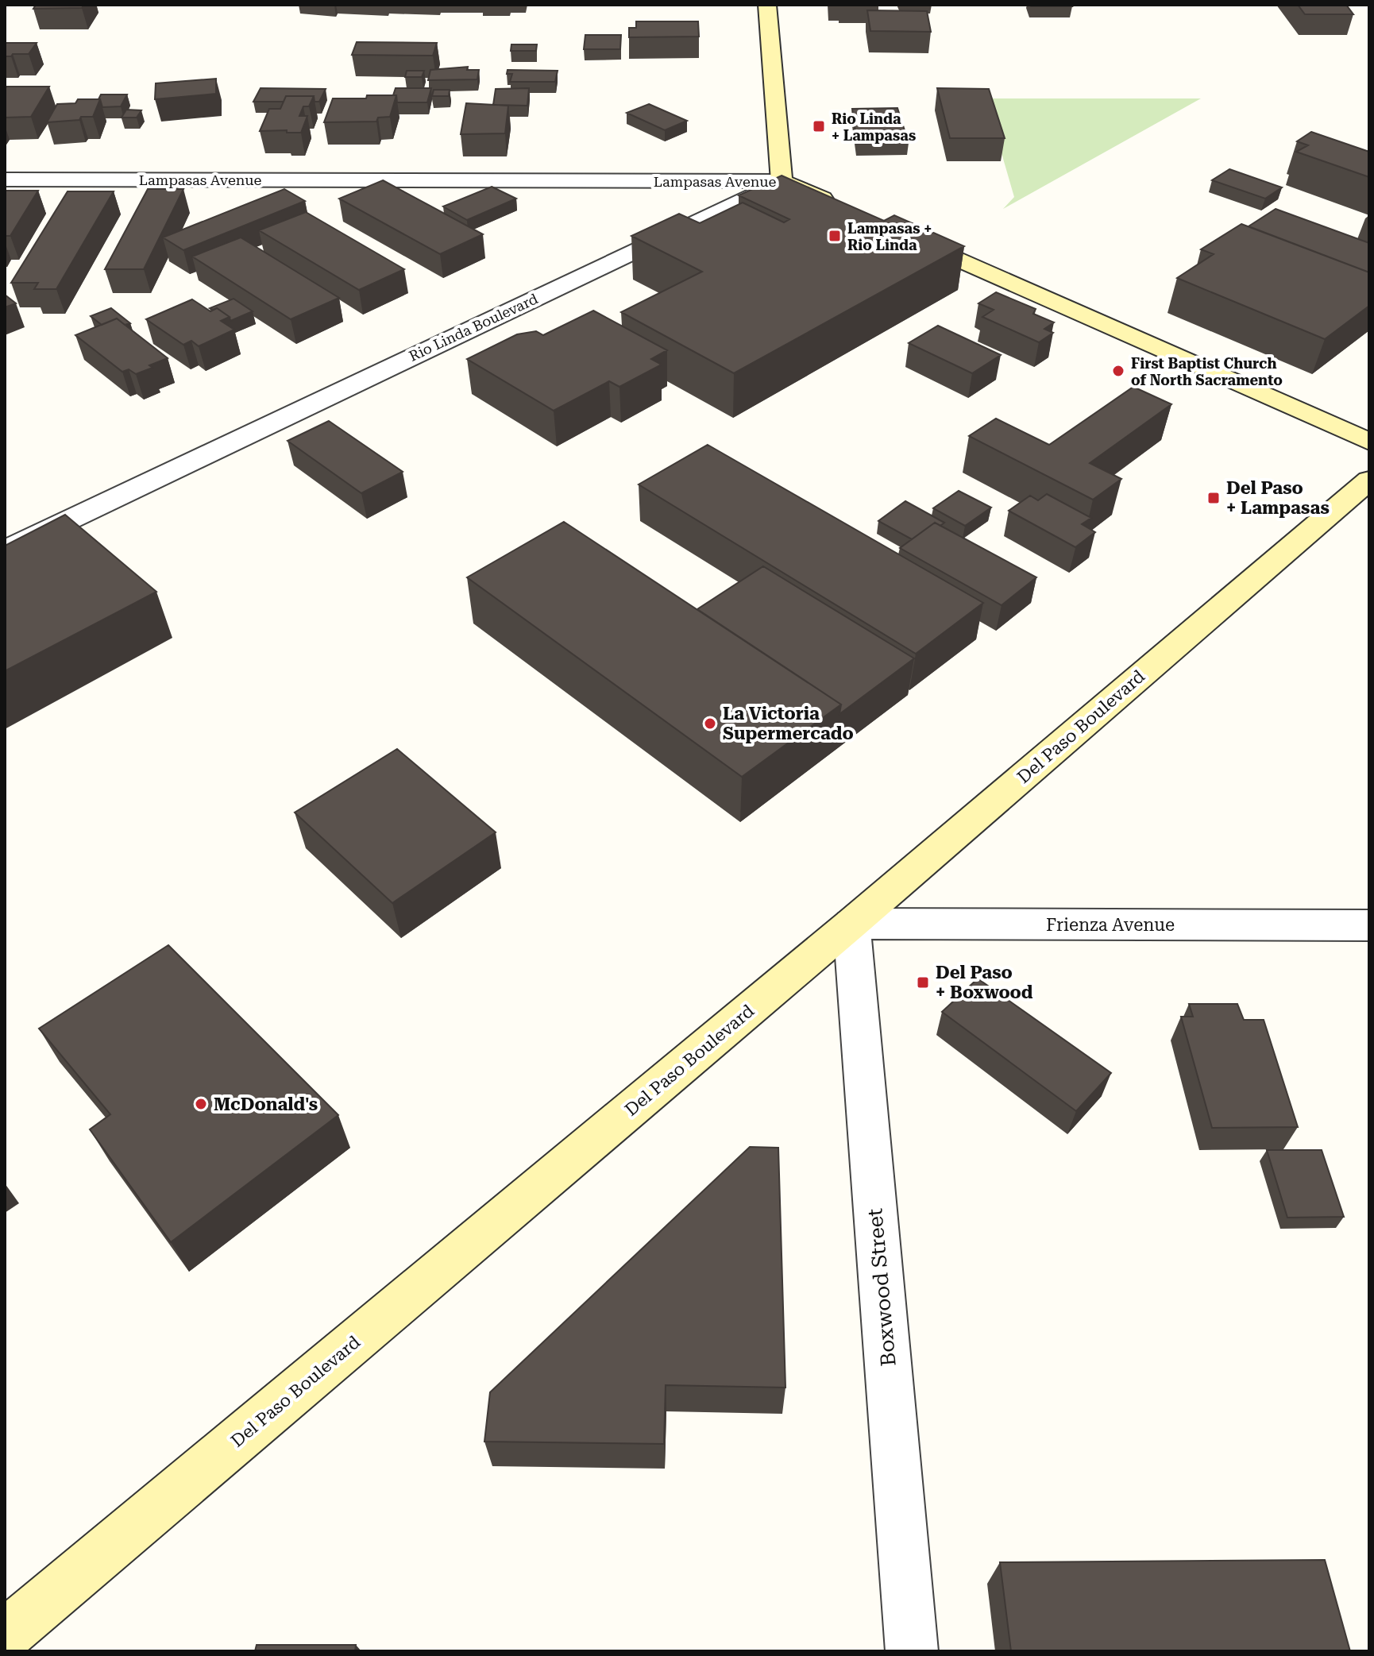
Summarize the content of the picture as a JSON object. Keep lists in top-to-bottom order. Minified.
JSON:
{"streets":{"main road":["Lampasas Avenue","Del Paso Boulevard"],"street":["Rio Linda Boulevard","Frienza Avenue","Boxwood Street"]},"crossings":[["Lampasas Avenue","Rio Linda Boulevard"],["Del Paso Boulevard","Frienza Avenue"],["Del Paso Boulevard","Boxwood Street"],["Frienza Avenue","Boxwood Street"]],"places":{"transit":["Rio Linda + Lampasas","Lampasas + Rio Linda","Del Paso + Lampasas","Del Paso + Boxwood"],"other":["First Baptist Church of North Sacramento","La Victoria Supermercado","McDonald's"]}}
